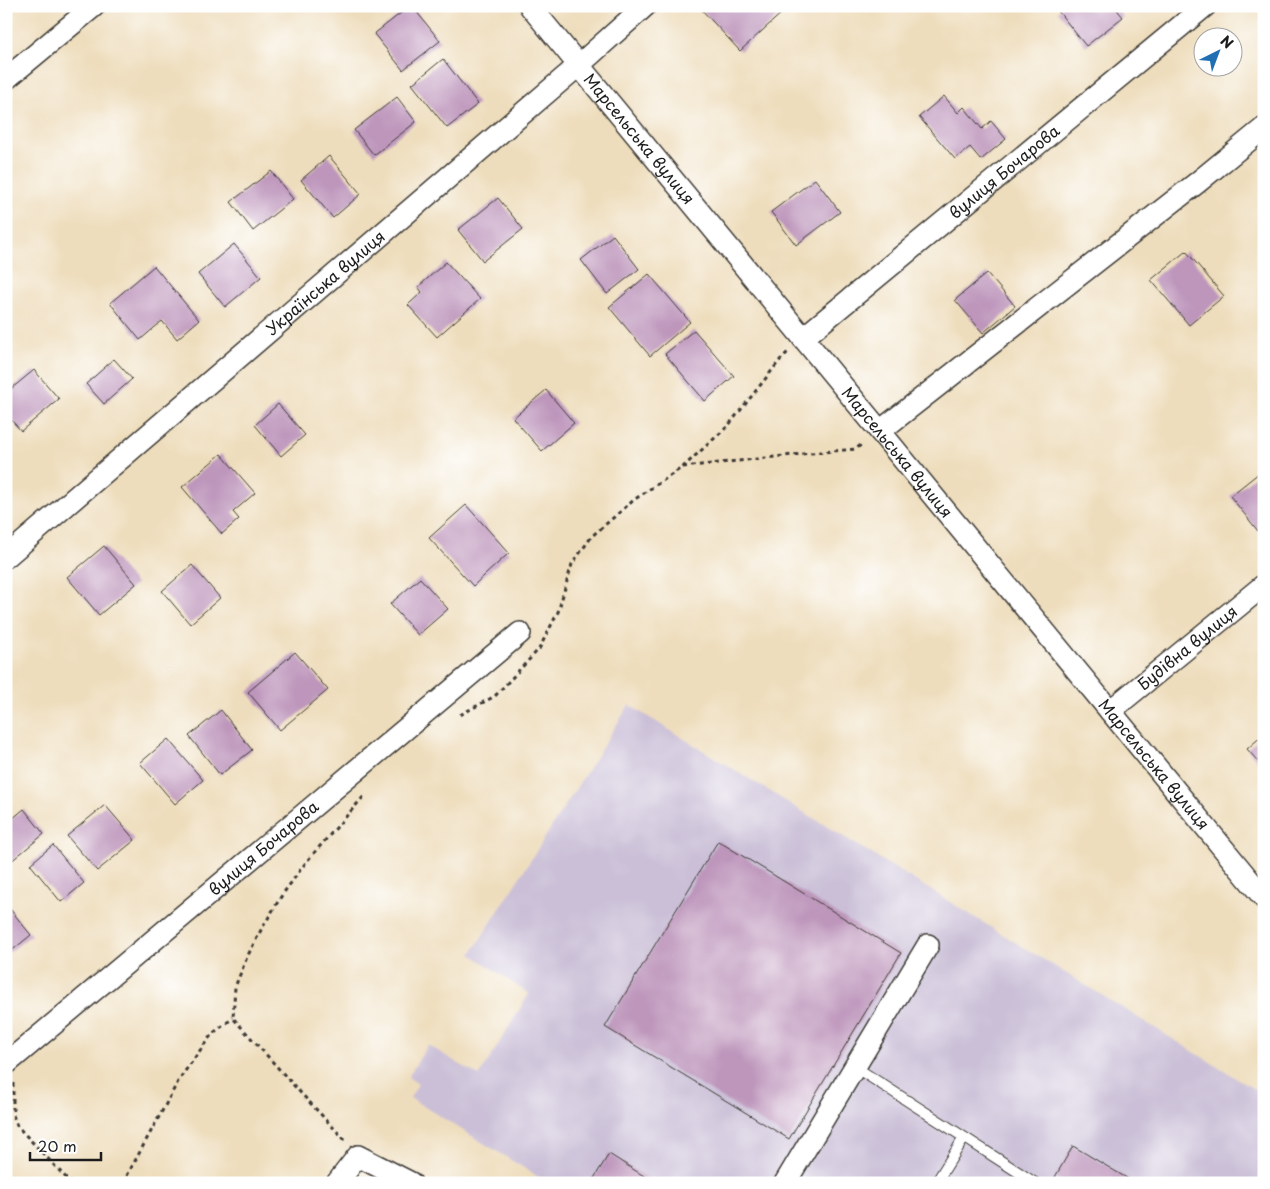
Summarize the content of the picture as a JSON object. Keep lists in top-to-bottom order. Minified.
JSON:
{"streets":{"street":["Марсельська вулиця","вулиця Бочарова","Українська вулиця","Будівна вулиця"]},"crossings":[["Марсельська вулиця","вулиця Бочарова"],["Марсельська вулиця","Українська вулиця"],["Марсельська вулиця","Будівна вулиця"]],"scale_bar":"20 m","north":"top right"}
